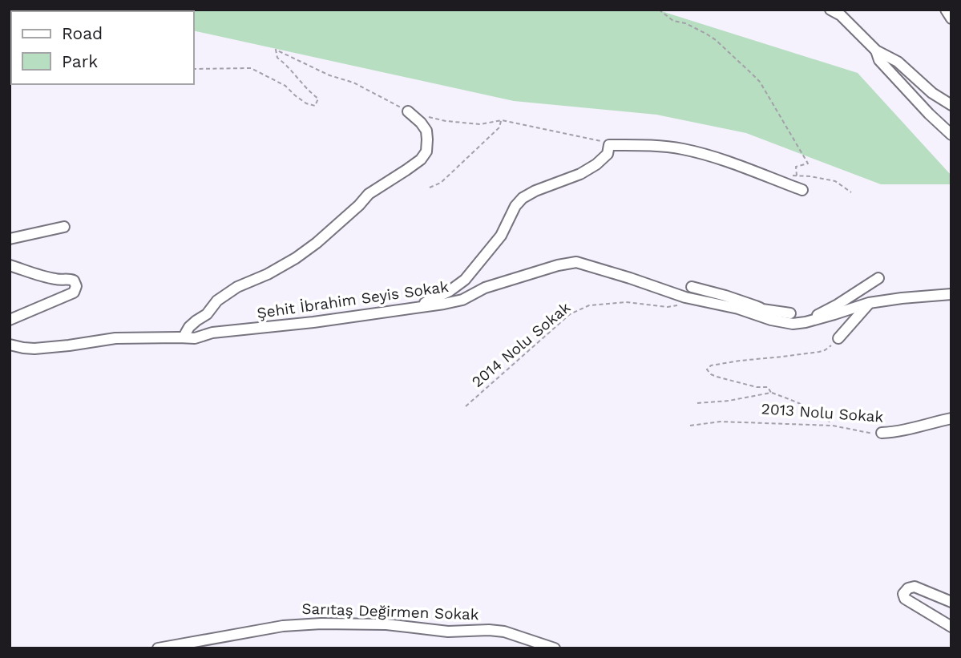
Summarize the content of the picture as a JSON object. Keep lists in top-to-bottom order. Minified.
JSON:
{"streets":{"street":["Şehit İbrahim Seyis Sokak","2013 Nolu Sokak","Sarıtaş Değirmen Sokak"],"path":["2014 Nolu Sokak"]},"legend":["Road","Park"]}
